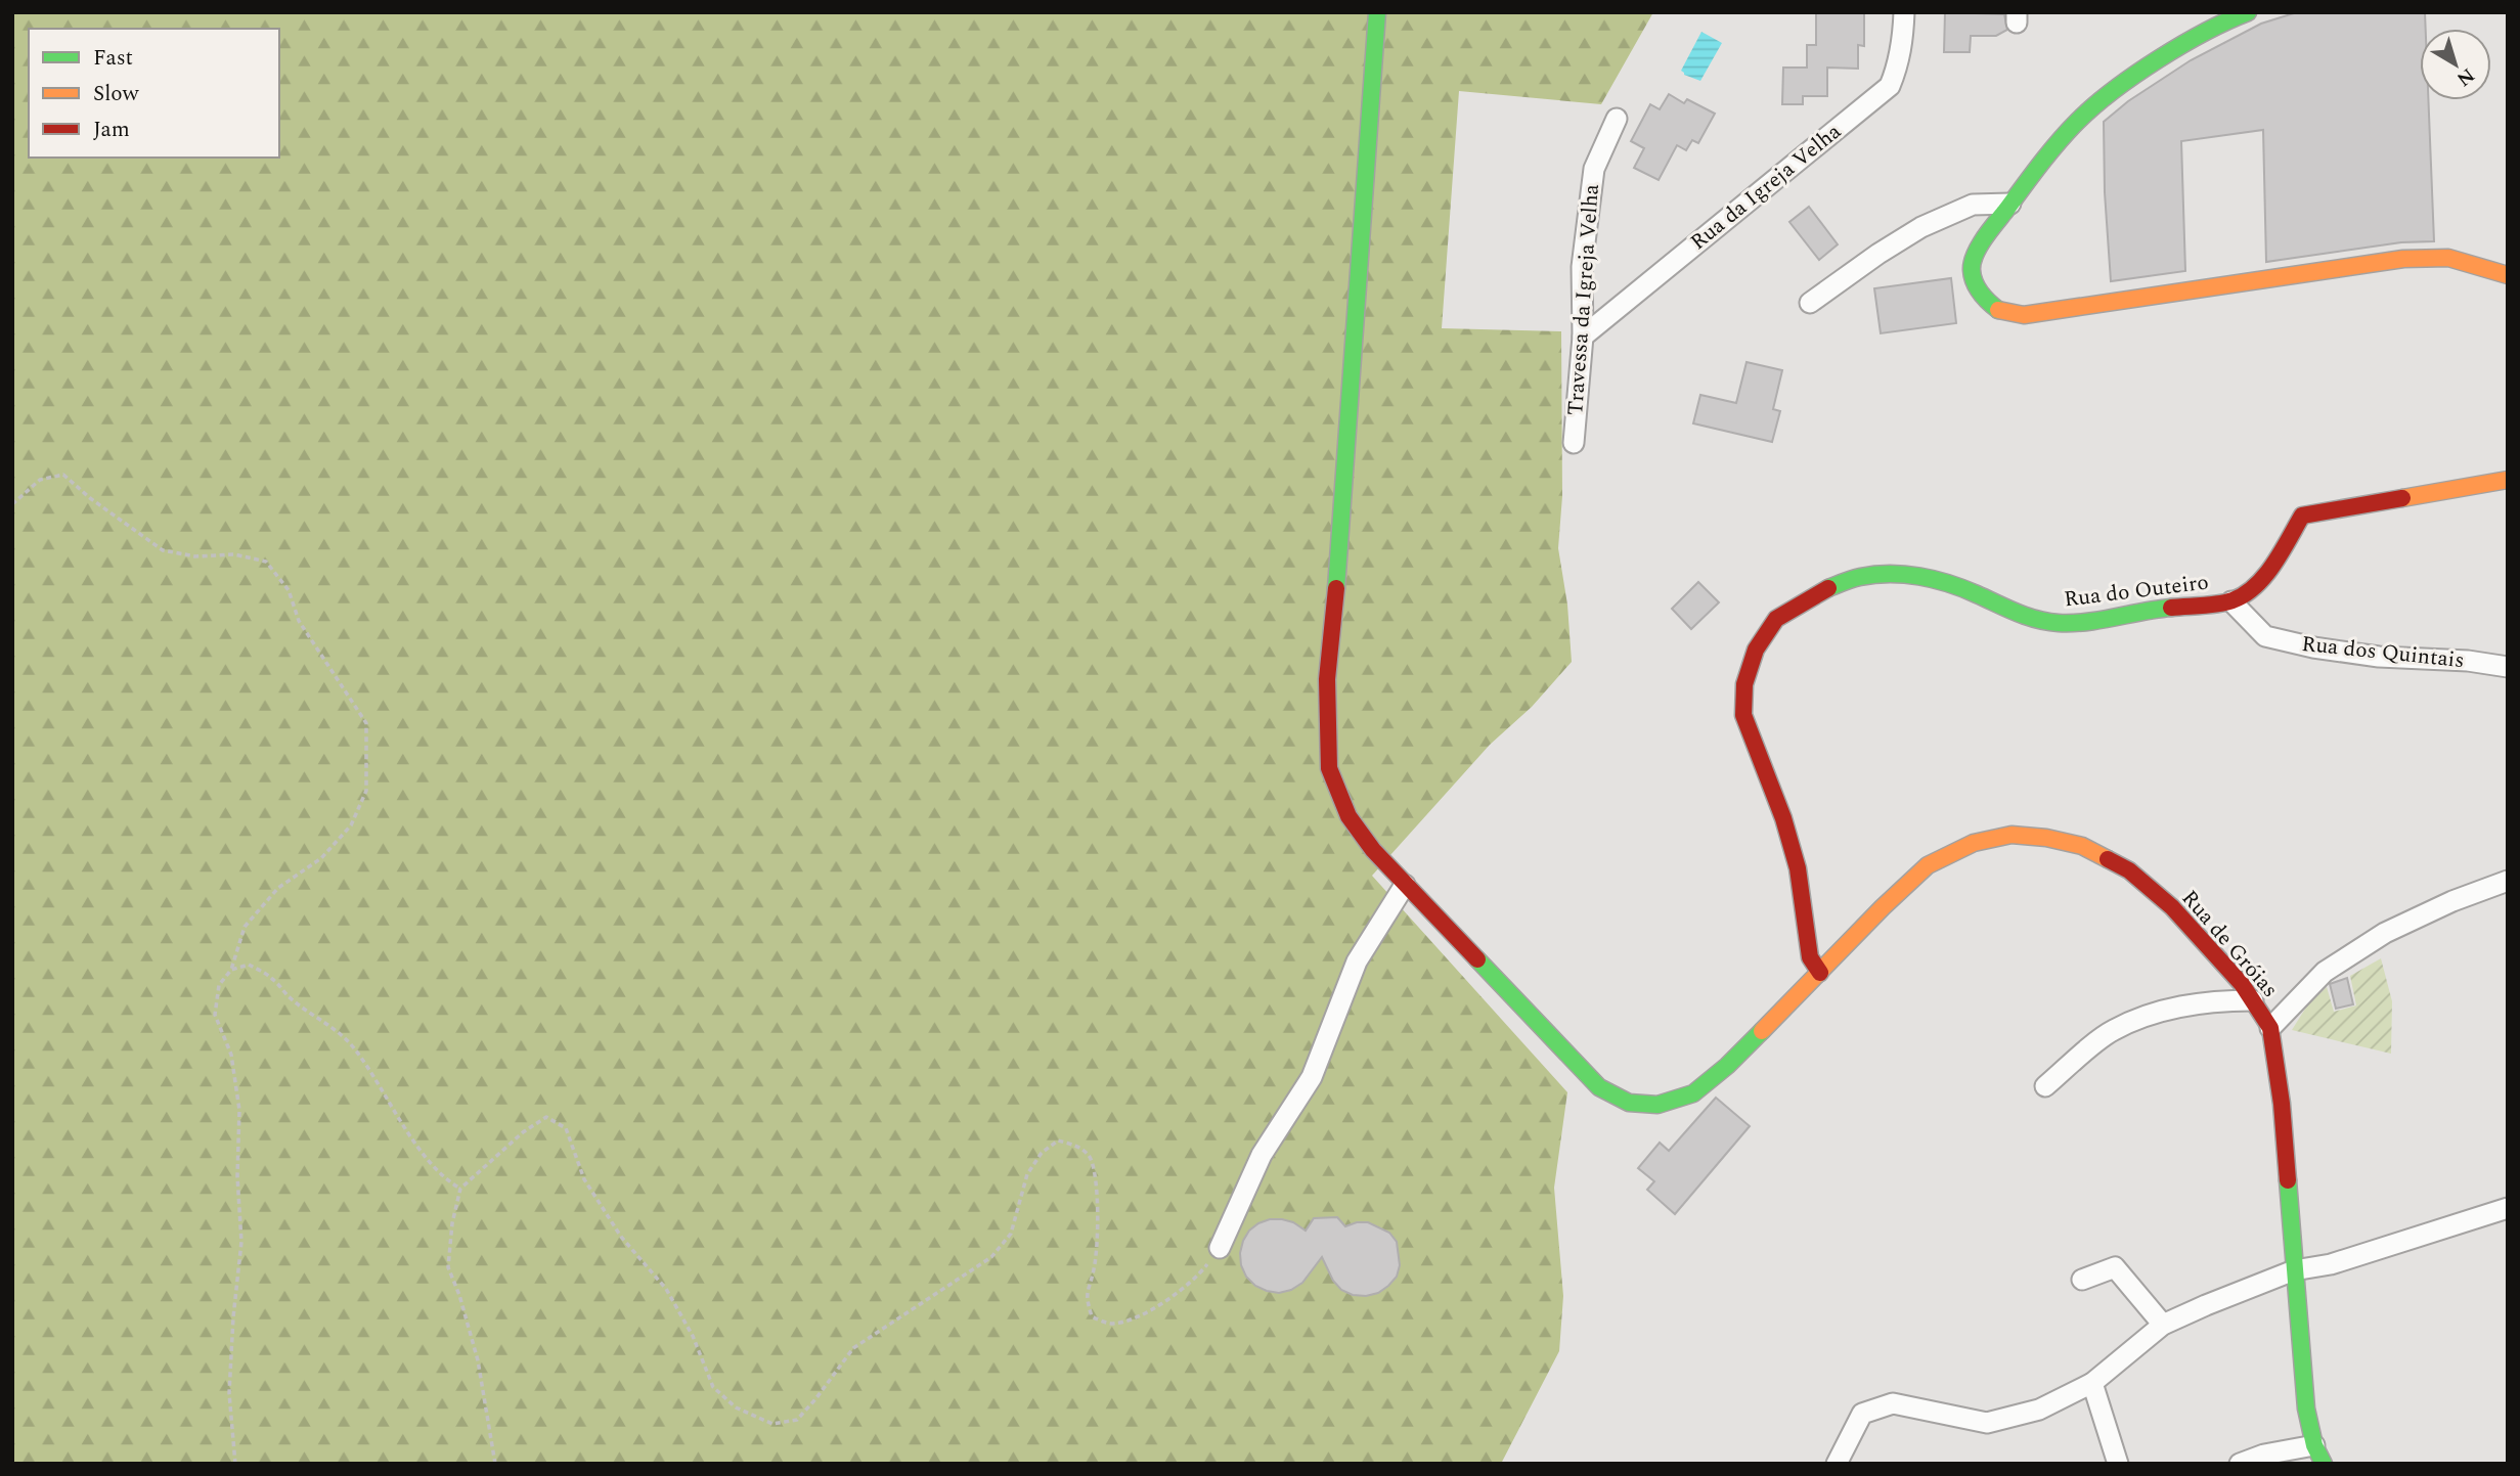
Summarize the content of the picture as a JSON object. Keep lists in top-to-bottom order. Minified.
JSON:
{"streets":{"street":["Rua da Igreja Velha","Travessa da Igreja Velha","Rua do Outeiro","Rua dos Quintais","Rua de Gróias"]},"crossings":[["Rua da Igreja Velha","Travessa da Igreja Velha"],["Rua do Outeiro","Rua dos Quintais"],["Rua do Outeiro","Rua de Gróias"]],"legend":["Fast","Slow","Jam"],"north":"bottom right"}
